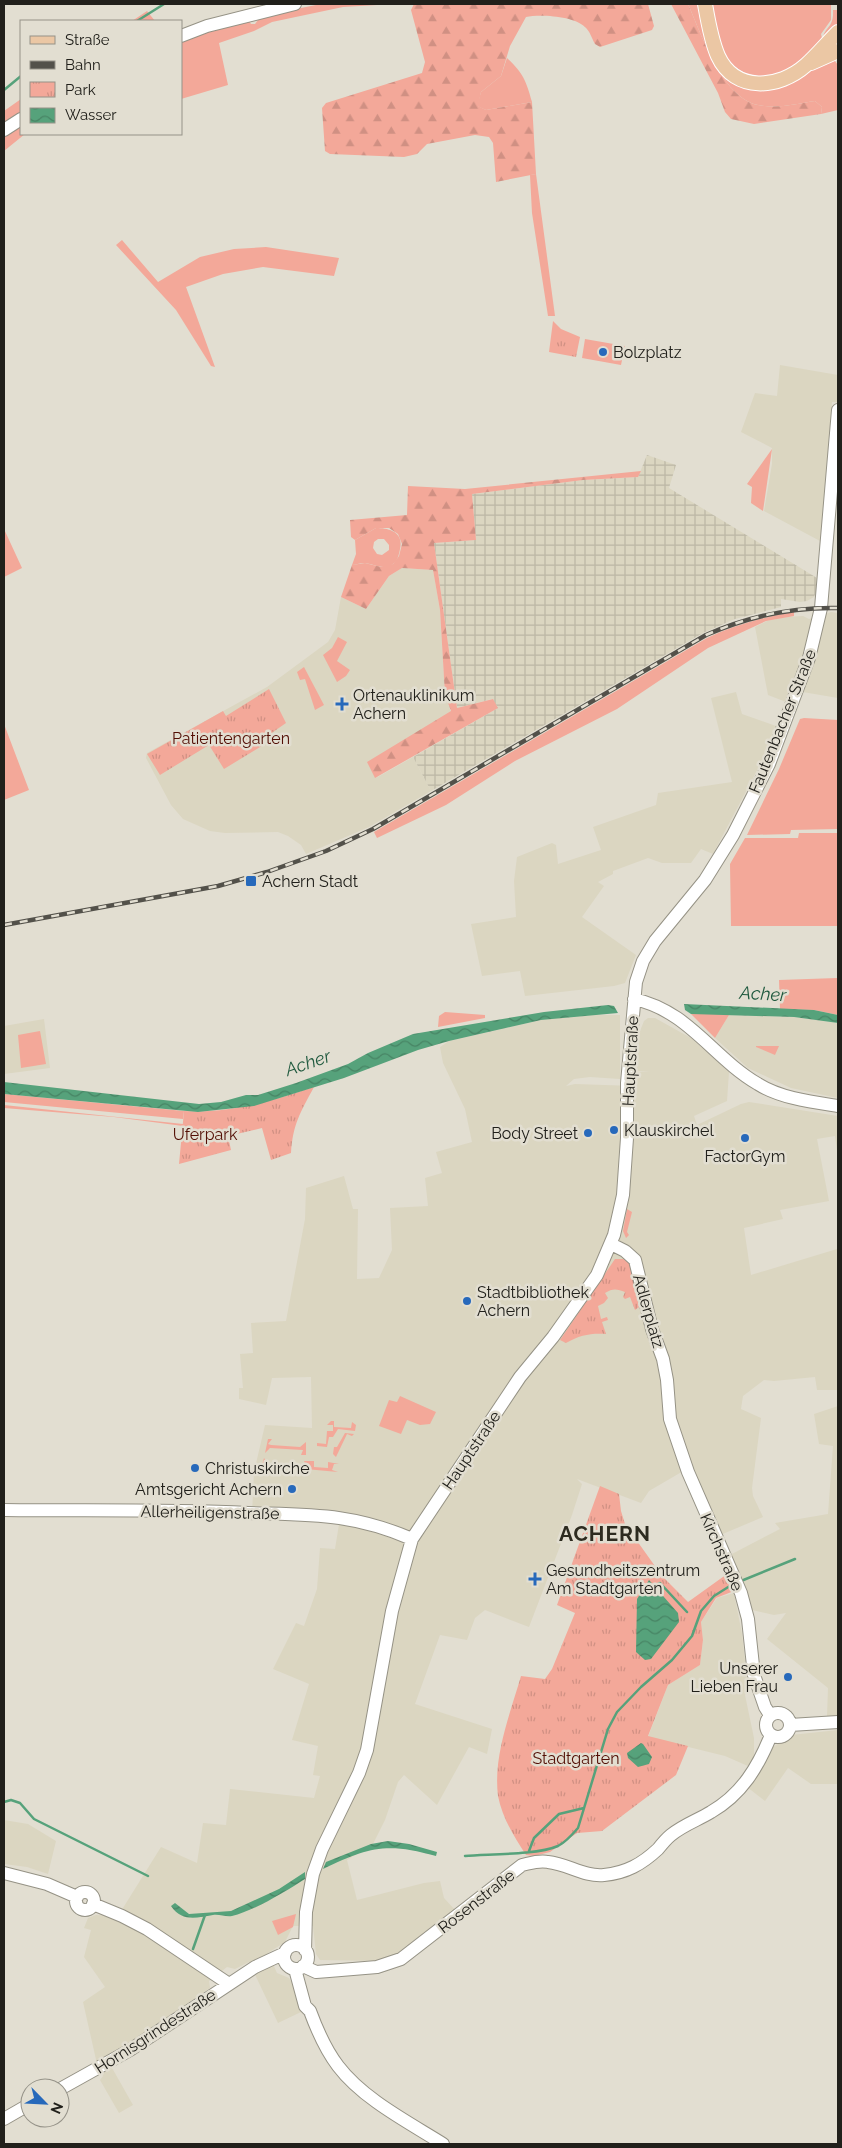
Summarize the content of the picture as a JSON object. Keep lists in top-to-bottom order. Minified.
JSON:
{"streets":{"street":["Fautenbacher Straße","Hauptstraße","Adlerplatz","Allerheiligenstraße","Kirchstraße","Rosenstraße","Hornisgrindestraße"]},"crossings":[["Fautenbacher Straße","Hauptstraße"],["Hauptstraße","Adlerplatz"],["Hauptstraße","Allerheiligenstraße"],["Hauptstraße","Rosenstraße"],["Hauptstraße","Hornisgrindestraße"],["Adlerplatz","Kirchstraße"],["Kirchstraße","Rosenstraße"],["Rosenstraße","Hornisgrindestraße"]],"districts":["ACHERN"],"water":["Acher"],"parks":["Patientengarten","Uferpark","Stadtgarten"],"places":{"other":["Bolzplatz","Klauskirchel","Body Street","FactorGym","Stadtbibliothek Achern","Christuskirche","Amtsgericht Achern","Unserer Lieben Frau"],"health":["Ortenauklinikum Achern","Gesundheitszentrum Am Stadtgarten"],"transit":["Achern Stadt"]},"legend":["Straße","Bahn","Park","Wasser"],"north":"bottom right"}
